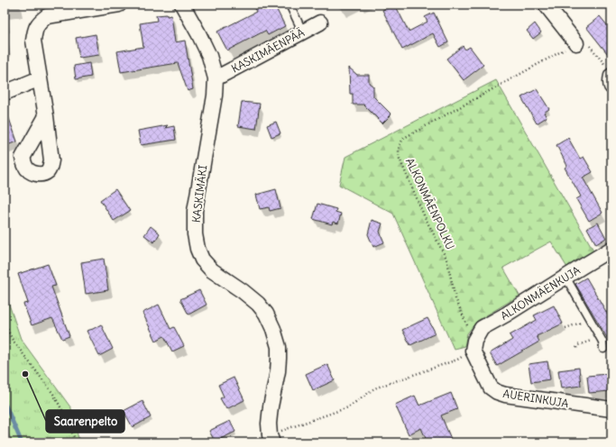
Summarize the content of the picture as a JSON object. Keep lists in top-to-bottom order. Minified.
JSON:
{"streets":{"street":["KASKIMÄENPÄÄ","KASKIMÄKI","ALKONMÄENKUJA","AUERINKUJA"],"path":["ALKONMÄENPOLKU"]},"crossings":[["KASKIMÄENPÄÄ","KASKIMÄKI"],["ALKONMÄENPOLKU","ALKONMÄENKUJA"],["ALKONMÄENPOLKU","AUERINKUJA"],["ALKONMÄENKUJA","AUERINKUJA"]],"places":["Saarenpelto"]}
